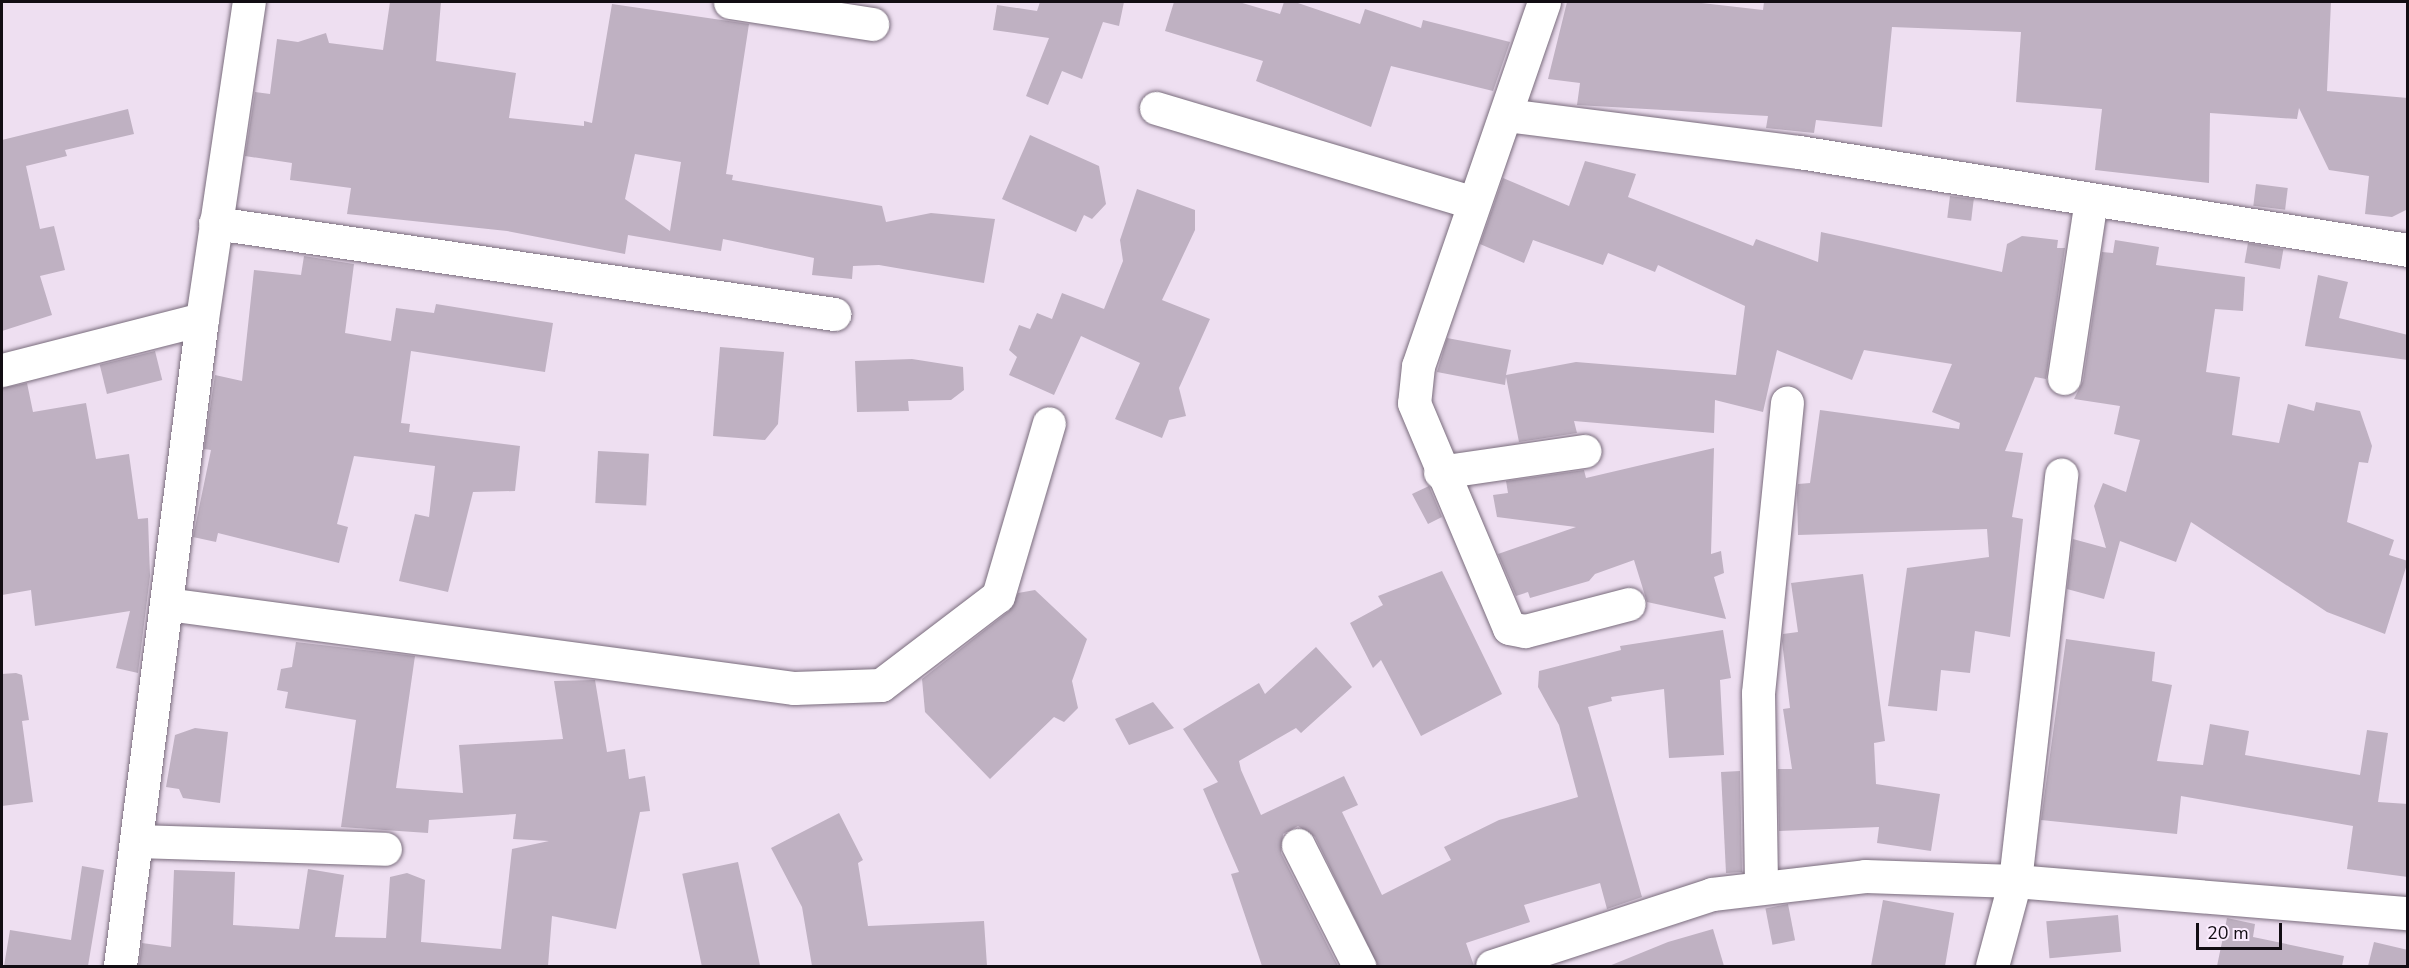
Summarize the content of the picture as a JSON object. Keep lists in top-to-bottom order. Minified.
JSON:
{"scale_bar":"20 m"}
